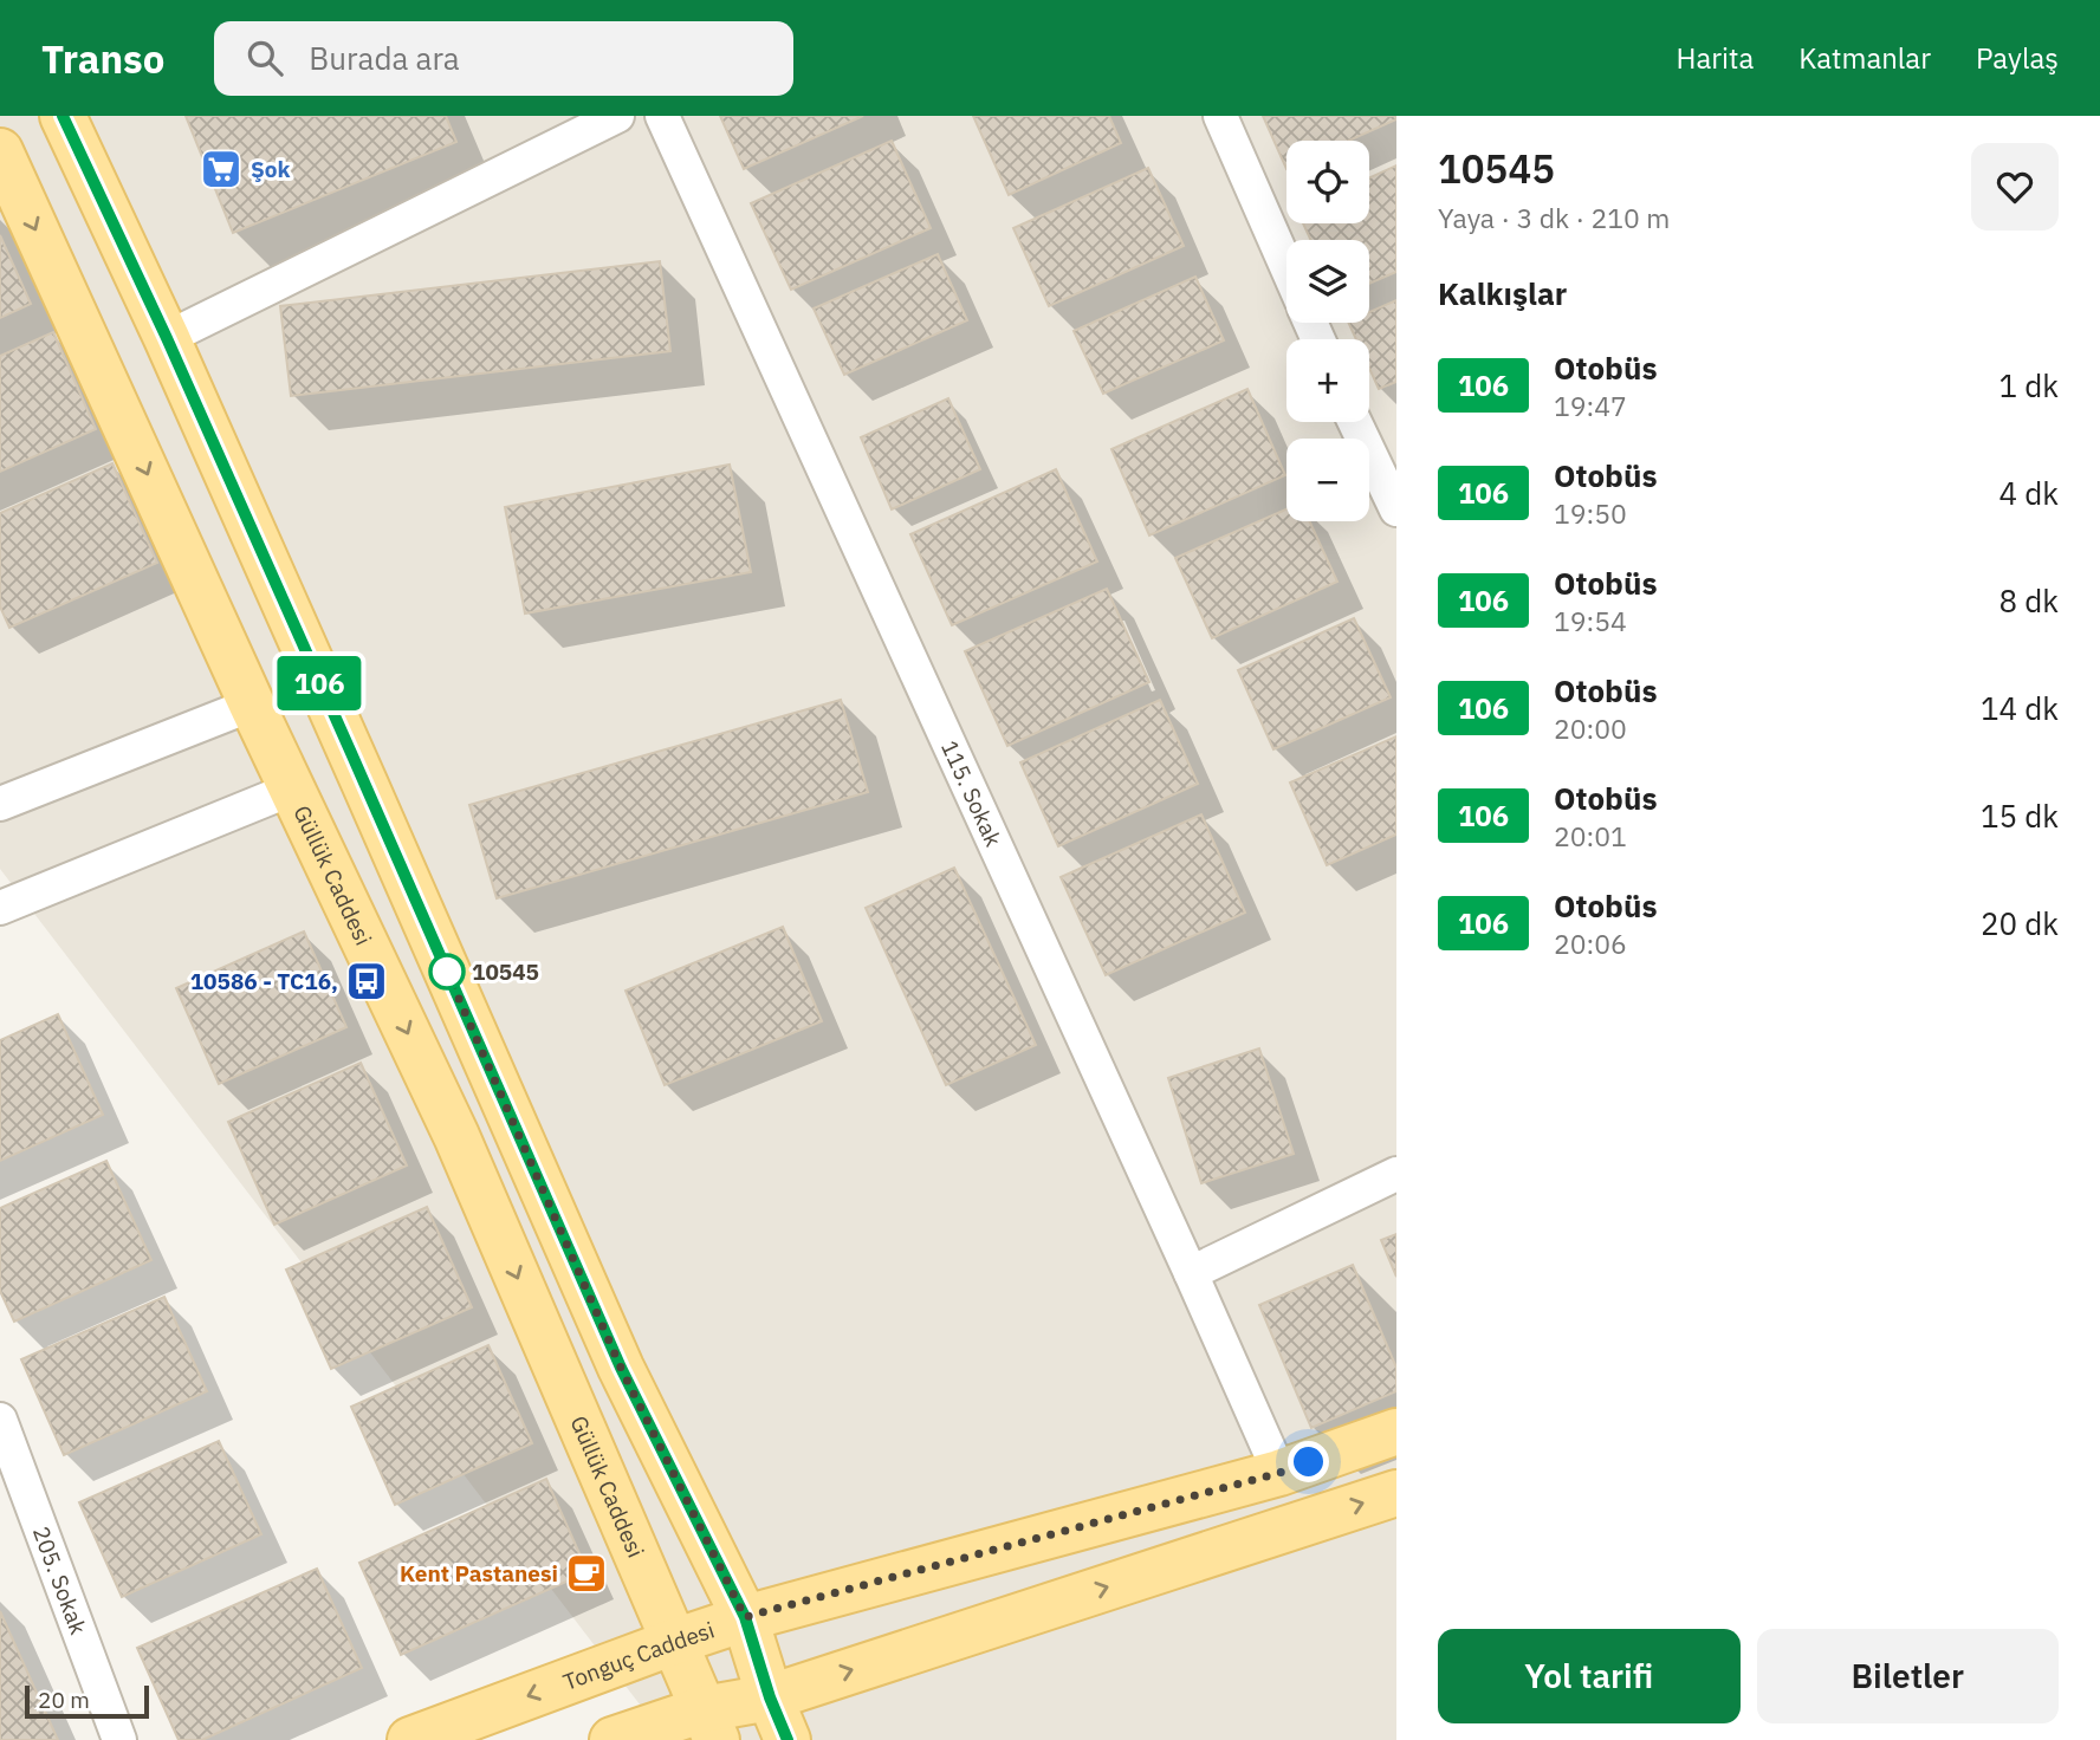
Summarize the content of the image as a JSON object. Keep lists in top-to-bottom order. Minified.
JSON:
{"streets":{"main road":["Güllük Caddesi","Tonguç Caddesi"],"street":["115. Sokak","205. Sokak"]},"crossings":[["115. Sokak","Tonguç Caddesi"],["Güllük Caddesi","Tonguç Caddesi"]],"places":{"supermarket":["Şok"],"other":["10545"],"bus stop":["10586 - TC16,"],"cafe":["Kent Pastanesi"]},"lines":["bus line 106"],"scale_bar":"20 m","page":{"header":"Transo","search":"Burada ara","nav":["Harita","Katmanlar","Paylaş"],"on_map":"106","heading":[["10545","Yaya · 3 dk · 210 m"],"Kalkışlar"],"map_buttons":["+","−"],"list":[{"mark":"106","name":"Otobüs","note":"19:47","value":"1 dk"},{"mark":"106","name":"Otobüs","note":"19:50","value":"4 dk"},{"mark":"106","name":"Otobüs","note":"19:54","value":"8 dk"},{"mark":"106","name":"Otobüs","note":"20:00","value":"14 dk"},{"mark":"106","name":"Otobüs","note":"20:01","value":"15 dk"},{"mark":"106","name":"Otobüs","note":"20:06","value":"20 dk"}],"buttons":["Yol tarifi","Biletler"],"scale":"20 m"}}
